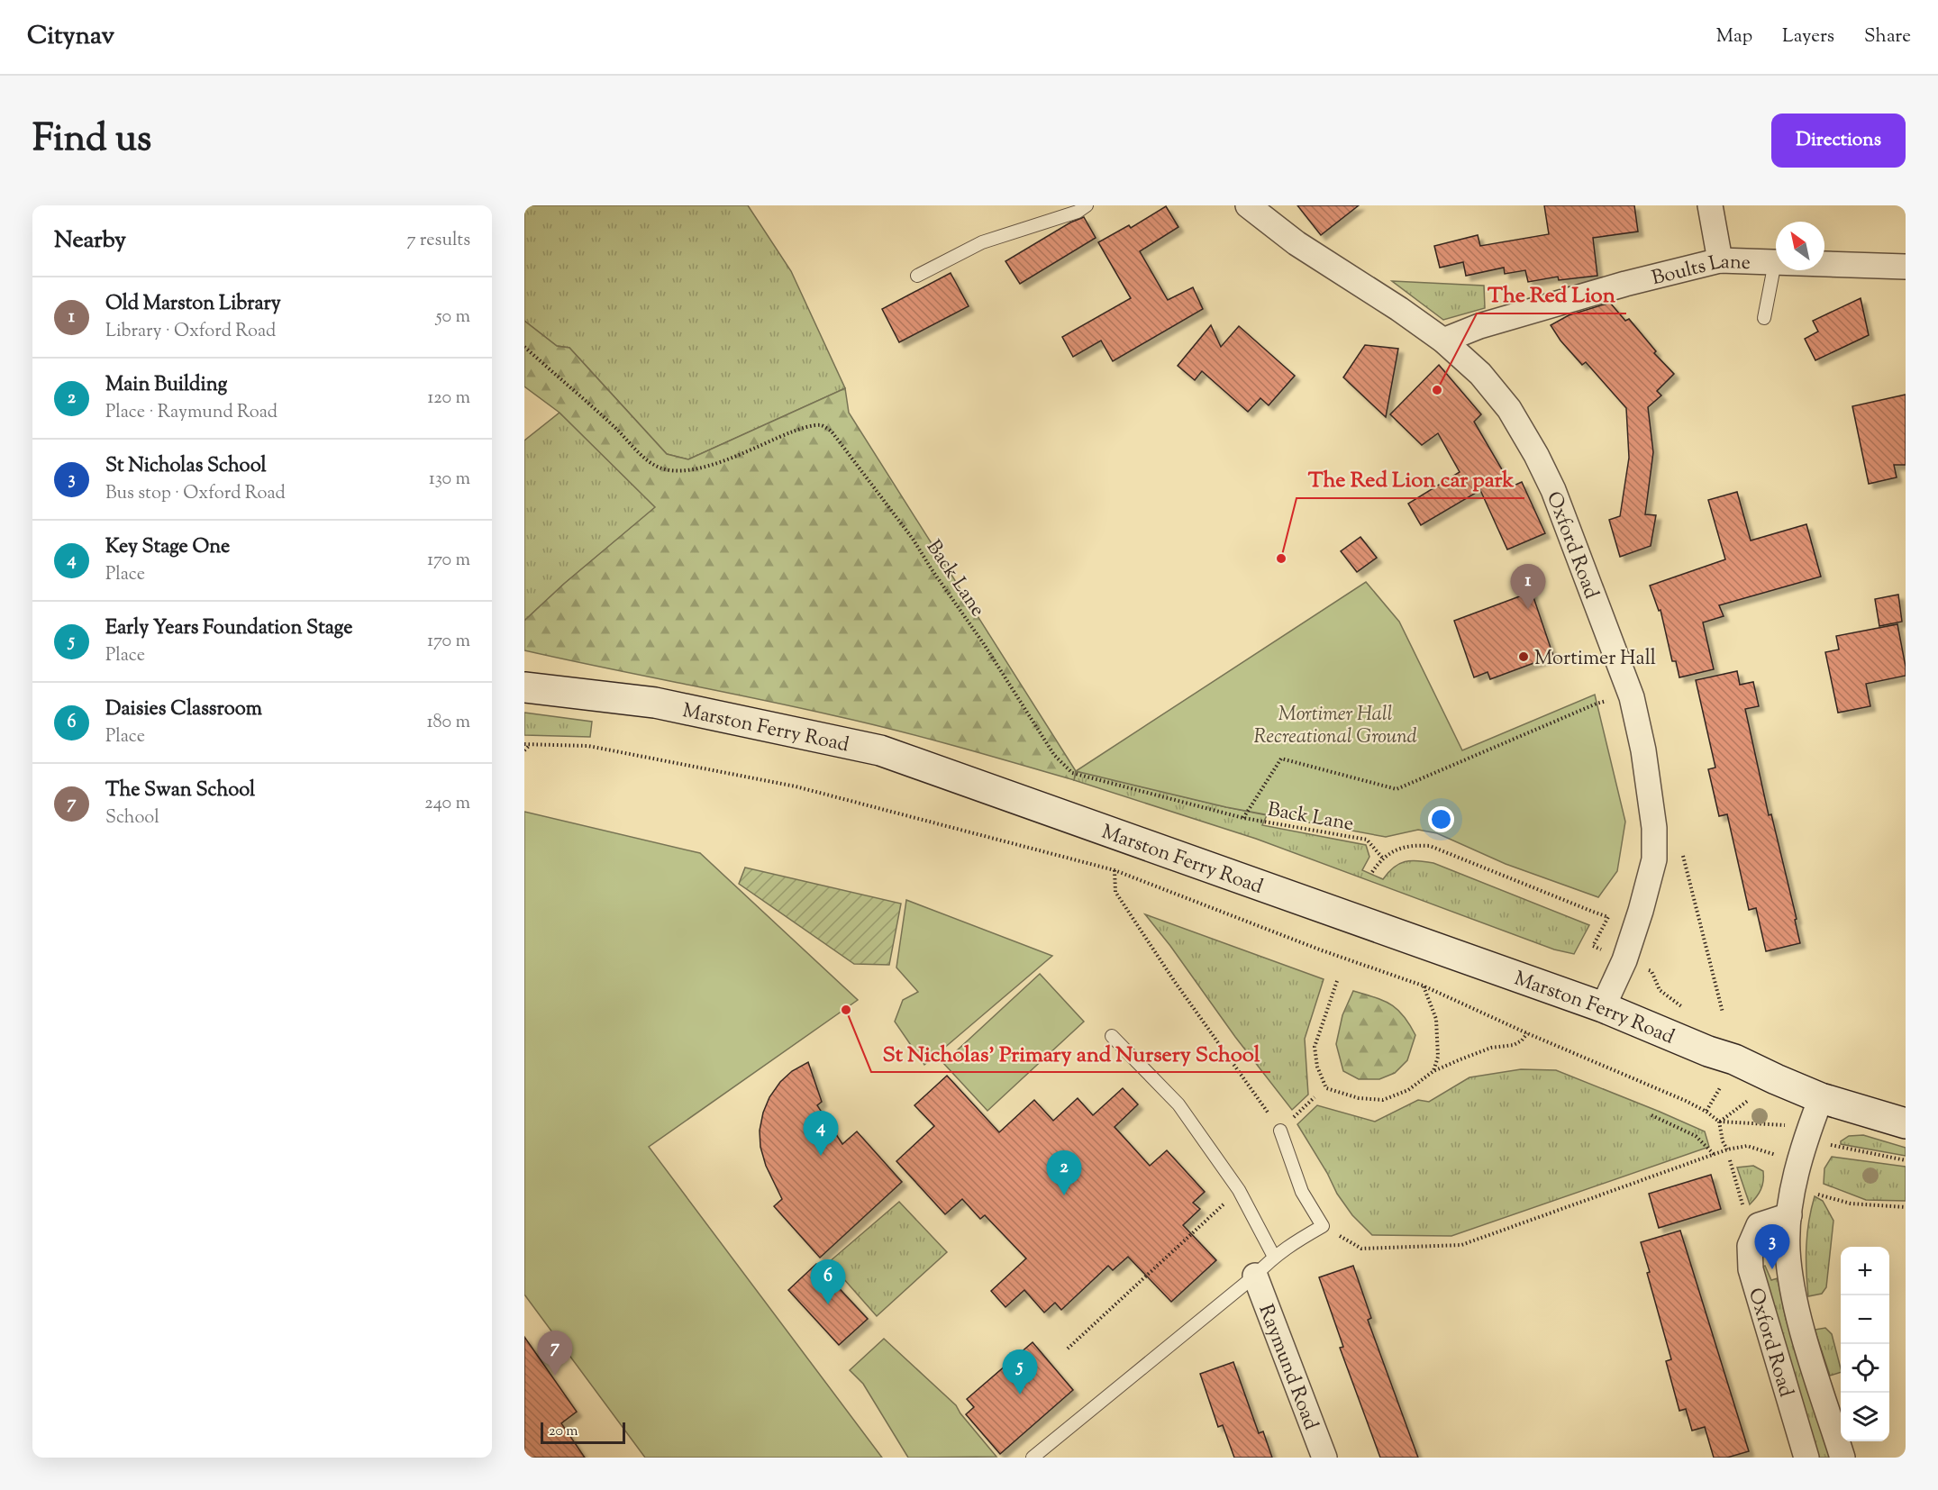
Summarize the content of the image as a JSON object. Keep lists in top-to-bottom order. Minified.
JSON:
{"streets":{"main road":["Marston Ferry Road"],"street":["Boults Lane","Oxford Road","Raymund Road"],"path":["Back Lane"]},"crossings":[["Boults Lane","Oxford Road"],["Oxford Road","Marston Ferry Road"]],"parks":["Mortimer Hall Recreational Ground"],"places":["The Red Lion","The Red Lion car park","Mortimer Hall","St Nicholas' Primary and Nursery School"],"scale_bar":"20 m","north":"top left","page":{"header":"Citynav","nav":["Map","Layers","Share"],"title":"Find us","buttons":"Directions","heading":["Nearby","7 results"],"list":[{"mark":"1","name":"Old Marston Library","note":"Library · Oxford Road","value":"50 m"},{"mark":"2","name":"Main Building","note":"Place · Raymund Road","value":"120 m"},{"mark":"3","name":"St Nicholas School","note":"Bus stop · Oxford Road","value":"130 m"},{"mark":"4","name":"Key Stage One","note":"Place","value":"170 m"},{"mark":"5","name":"Early Years Foundation Stage","note":"Place","value":"170 m"},{"mark":"6","name":"Daisies Classroom","note":"Place","value":"180 m"},{"mark":"7","name":"The Swan School","note":"School","value":"240 m"}],"pins":["1","4","2","3","6","7","5"],"map_buttons":["+","−"],"scale":"20 m"}}
